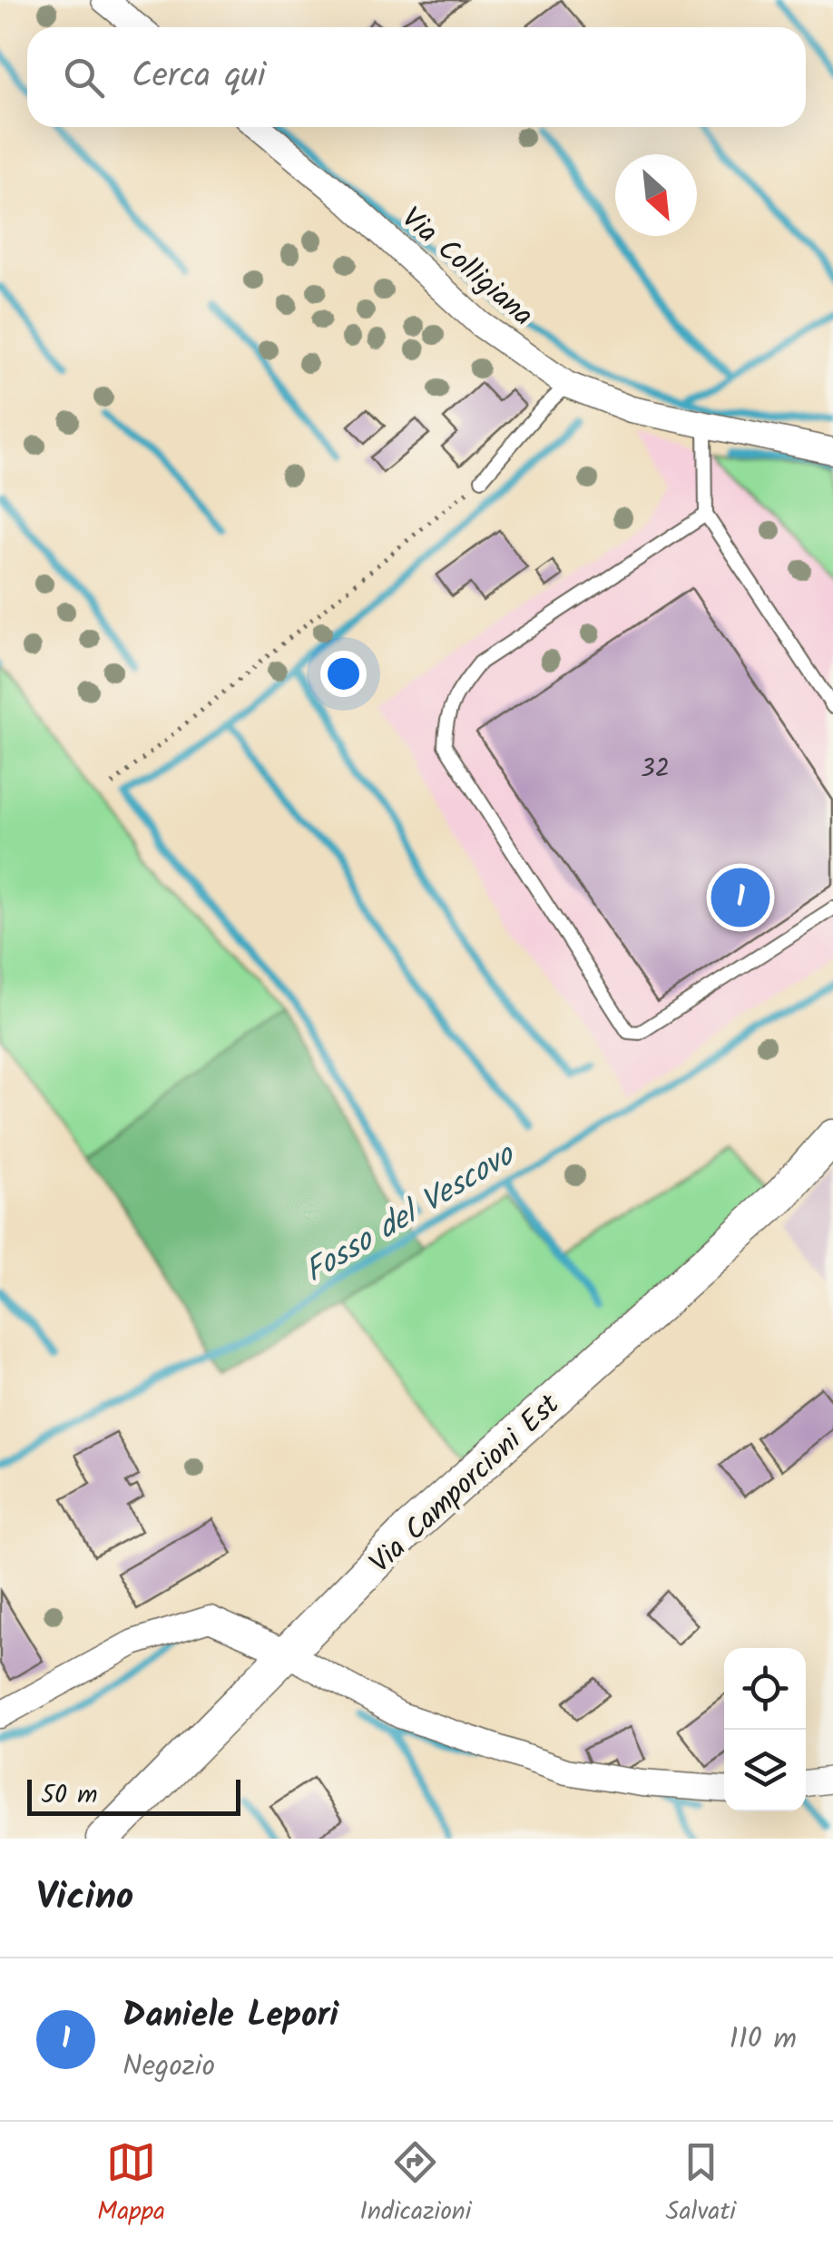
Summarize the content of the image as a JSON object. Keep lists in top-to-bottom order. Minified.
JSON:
{"streets":{"main road":["Via Camporcioni Est"],"street":["Via Colligiana"]},"water":["Fosso del Vescovo"],"house_numbers":["32"],"scale_bar":"50 m","north":"bottom right","page":{"search":"Cerca qui","pins":"1","scale":"50 m","heading":"Vicino","list":[{"mark":"1","name":"Daniele Lepori","note":"Negozio","value":"110 m"}],"nav":["Mappa","Indicazioni","Salvati"]}}
